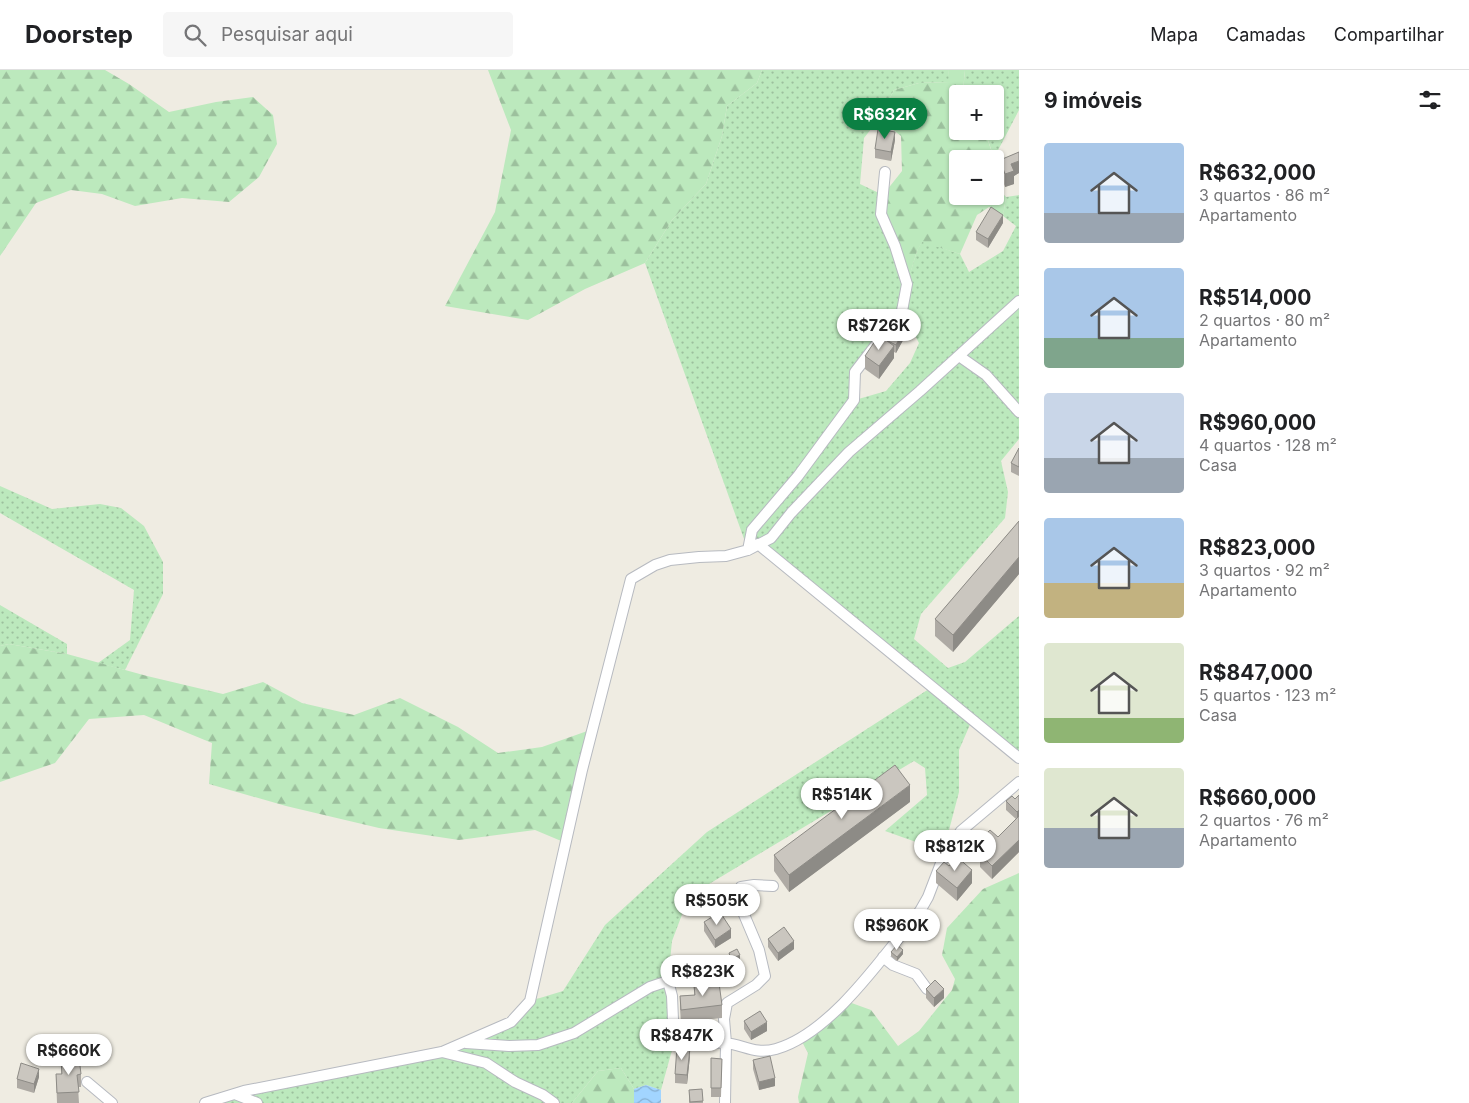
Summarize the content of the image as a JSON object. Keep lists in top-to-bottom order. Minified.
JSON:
{"page":{"header":"Doorstep","search":"Pesquisar aqui","nav":["Mapa","Camadas","Compartilhar"],"heading":"9 imóveis","map_buttons":["+","−"],"price":["R$632K","R$726K","R$514K","R$812K","R$505K","R$960K","R$823K","R$847K","R$660K"],"list":[{"name":"R$632,000","note":"3 quartos · 86 m² · Apartamento"},{"name":"R$514,000","note":"2 quartos · 80 m² · Apartamento"},{"name":"R$960,000","note":"4 quartos · 128 m² · Casa"},{"name":"R$823,000","note":"3 quartos · 92 m² · Apartamento"},{"name":"R$847,000","note":"5 quartos · 123 m² · Casa"},{"name":"R$660,000","note":"2 quartos · 76 m² · Apartamento"}]}}
